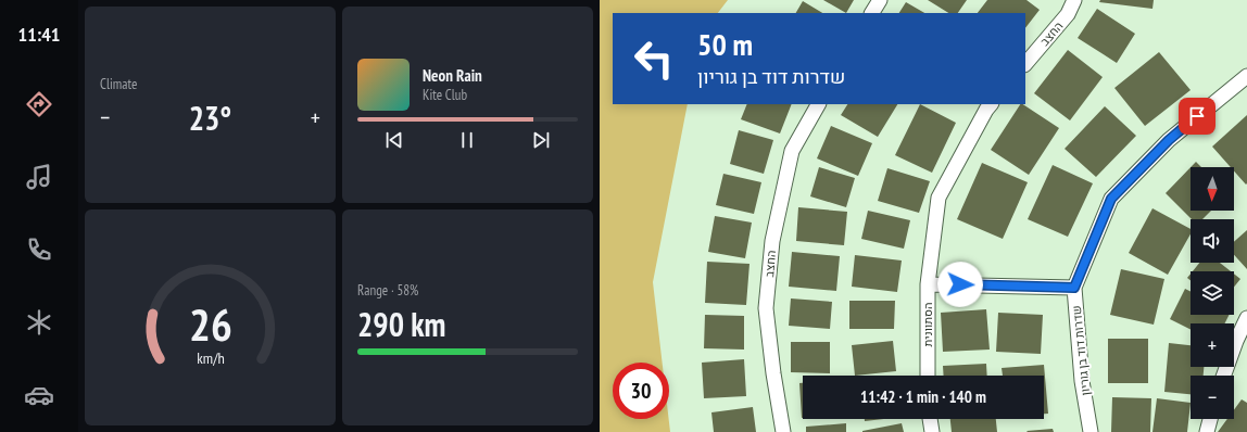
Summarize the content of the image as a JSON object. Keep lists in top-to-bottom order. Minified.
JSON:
{"streets":{"street":["החצב","הסתוונית","שדרות דוד בן גוריון"]},"north":"bottom","page":{"tabs":"11:41","tile":["Climate",["Range · 58%","290 km"]],"turn":["50 m","שדרות דוד בן גוריון"],"song":["Neon Rain","Kite Club"],"heat":["−","23°","+"],"map_buttons":["+","−"],"limit":"30","trip":"11:42 · 1 min · 140 m","gauge":["26","km/h"]}}
